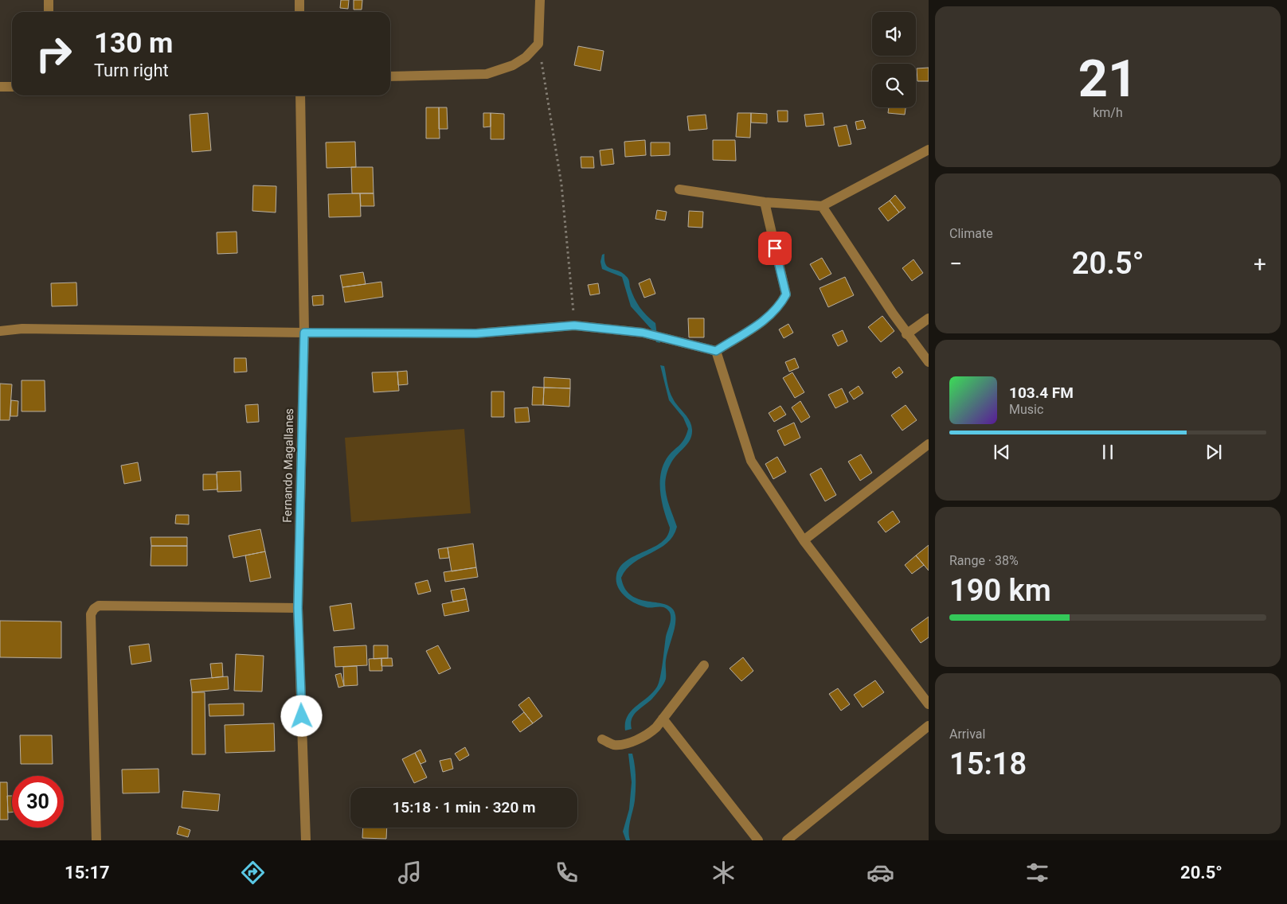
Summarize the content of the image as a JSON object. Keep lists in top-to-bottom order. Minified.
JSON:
{"streets":{"street":["Fernando Magallanes"]},"page":{"tile":[["21","km/h"],"Climate",["Range · 38%","190 km"],["Arrival","15:18"]],"turn":["130 m","Turn right"],"heat":["−","20.5°","+"],"song":["103.4 FM","Music"],"limit":"30","trip":"15:18 · 1 min · 320 m","tabs":["15:17","20.5°"]}}
